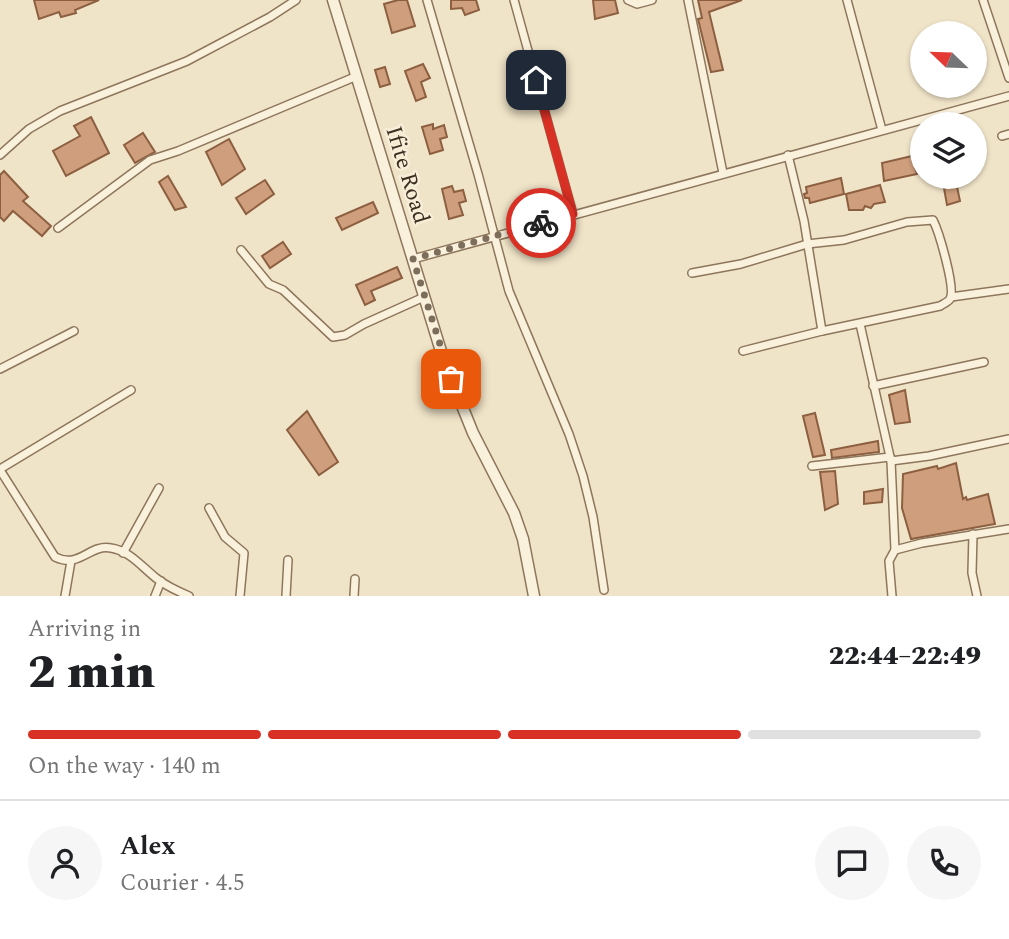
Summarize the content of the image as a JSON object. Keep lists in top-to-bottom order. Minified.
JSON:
{"streets":{"street":["Ifite Road"]},"north":"top left","page":{"heading":["2 min","Arriving in","22:44–22:49"],"panel":["Alex","Courier · 4.5"],"bar":"On the way · 140 m"}}
